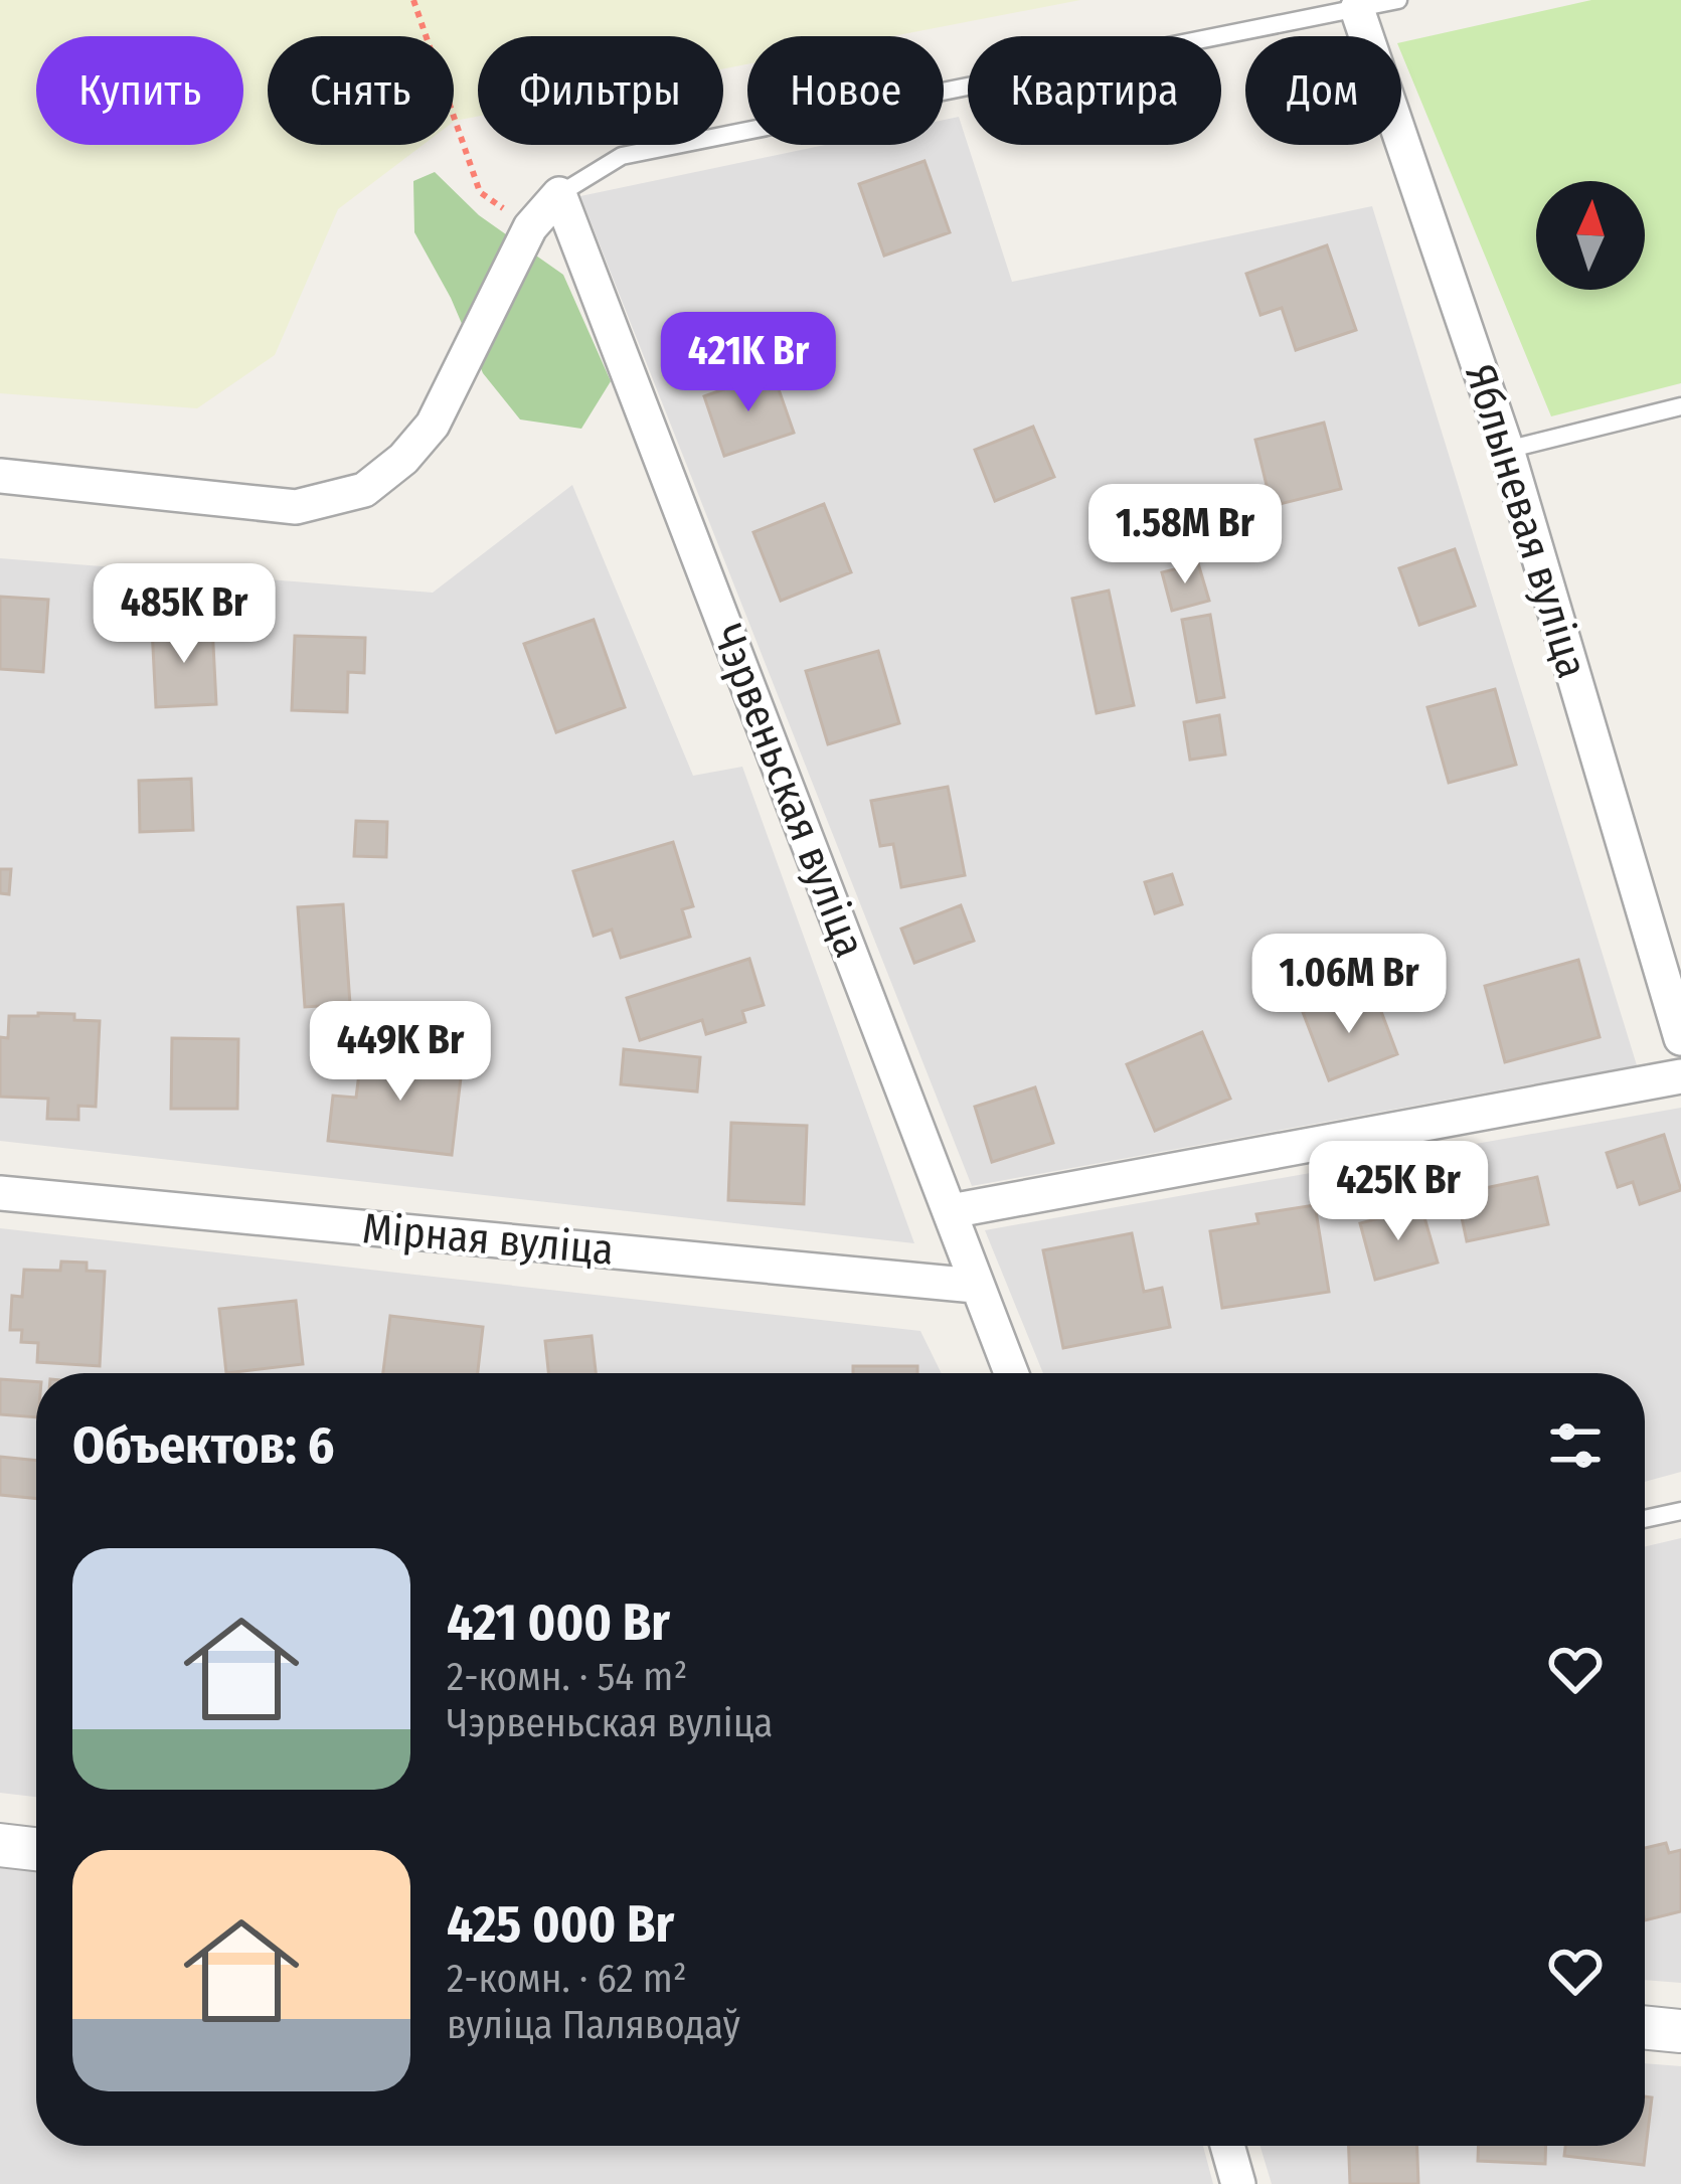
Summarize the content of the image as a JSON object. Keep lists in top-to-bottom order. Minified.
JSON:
{"streets":{"street":["Яблыневая вуліца","Чэрвеньская вуліца","Мірная вуліца"]},"crossings":[["Чэрвеньская вуліца","Мірная вуліца"]],"north":"top","page":{"chip":["Купить","Снять","Фильтры","Новое","Квартира","Дом"],"price":["421K Br","1.58M Br","485K Br","1.06M Br","449K Br","425K Br"],"heading":"Объектов: 6","list":[{"name":"421 000 Br","note":"2-комн. · 54 m² · Чэрвеньская вуліца"},{"name":"425 000 Br","note":"2-комн. · 62 m² · вуліца Паляводаў"}]}}
